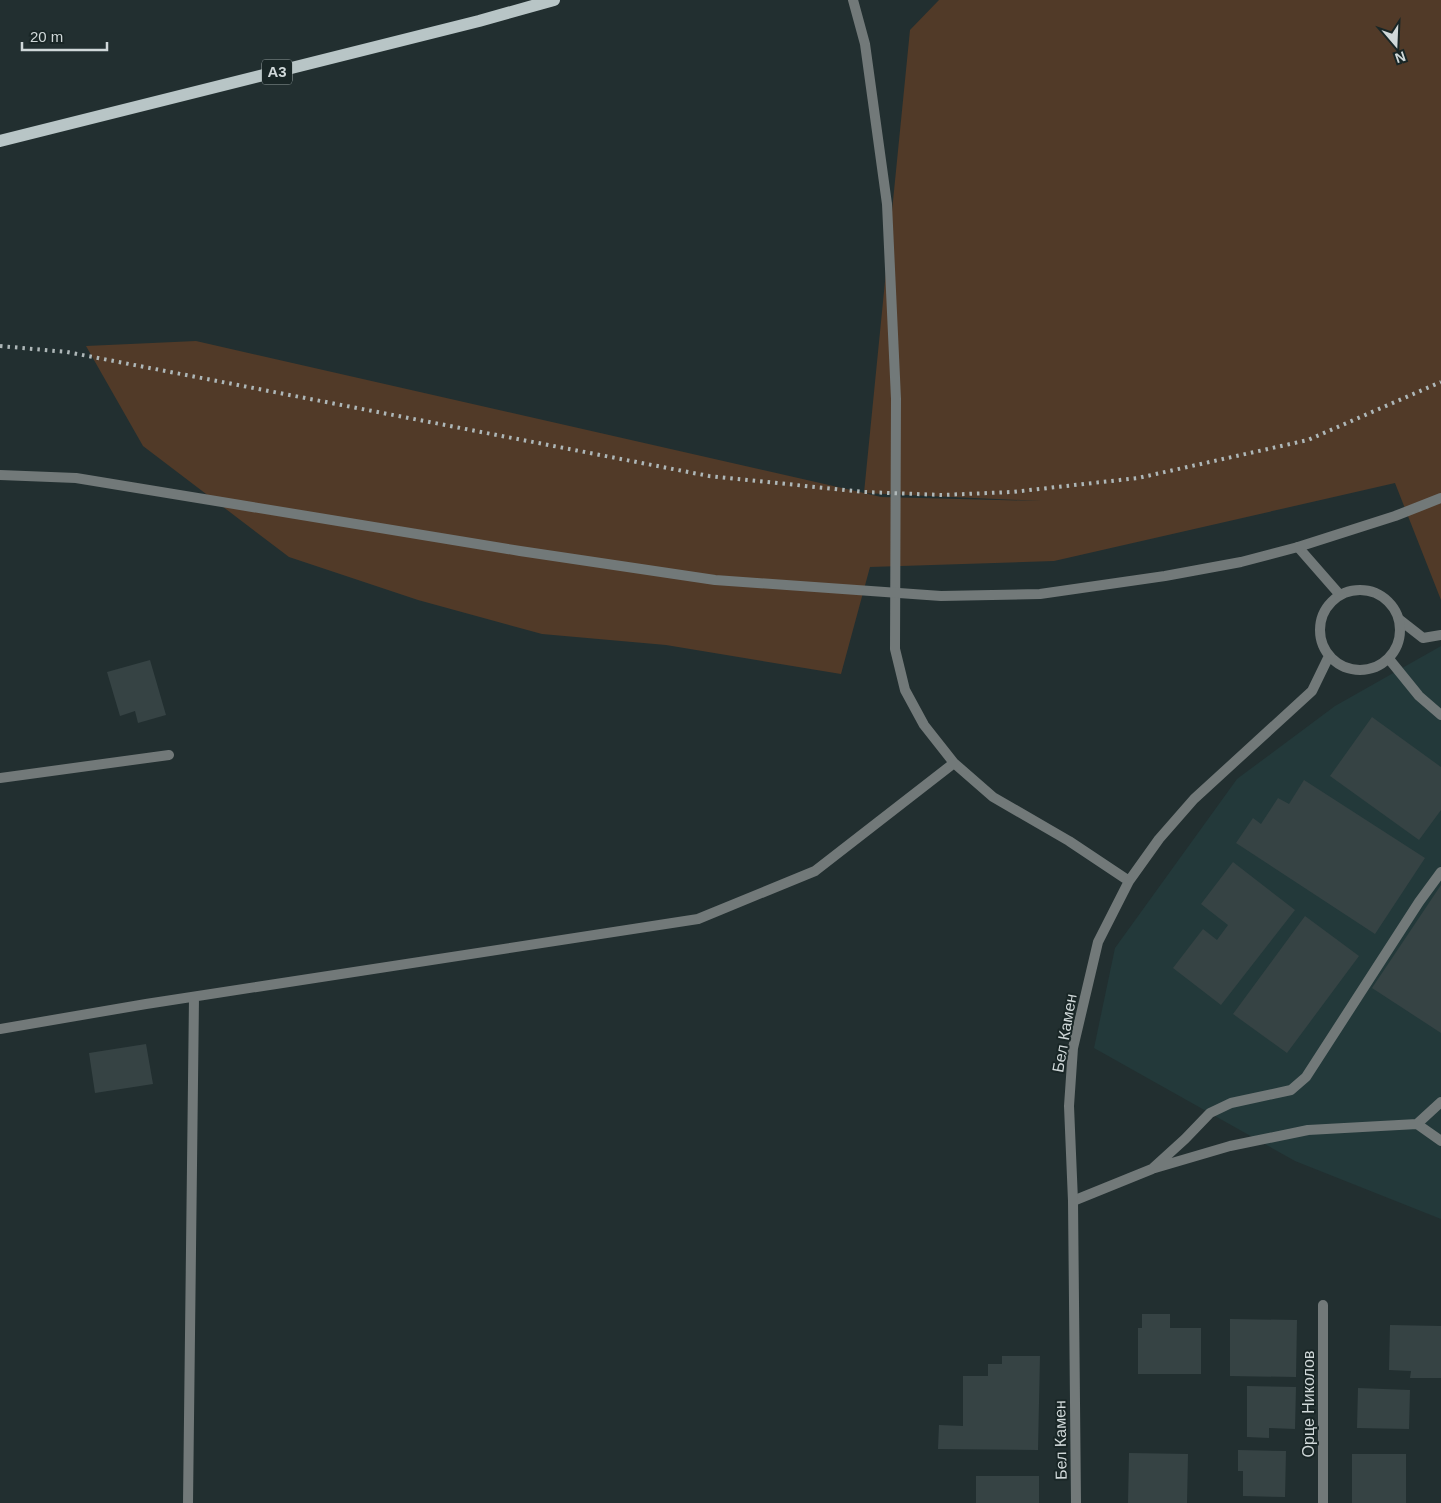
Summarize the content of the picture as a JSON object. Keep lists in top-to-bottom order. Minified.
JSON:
{"streets":{"main road":["A3"],"street":["Бел Камен","Орце Николов"]},"scale_bar":"20 m","north":"bottom"}
